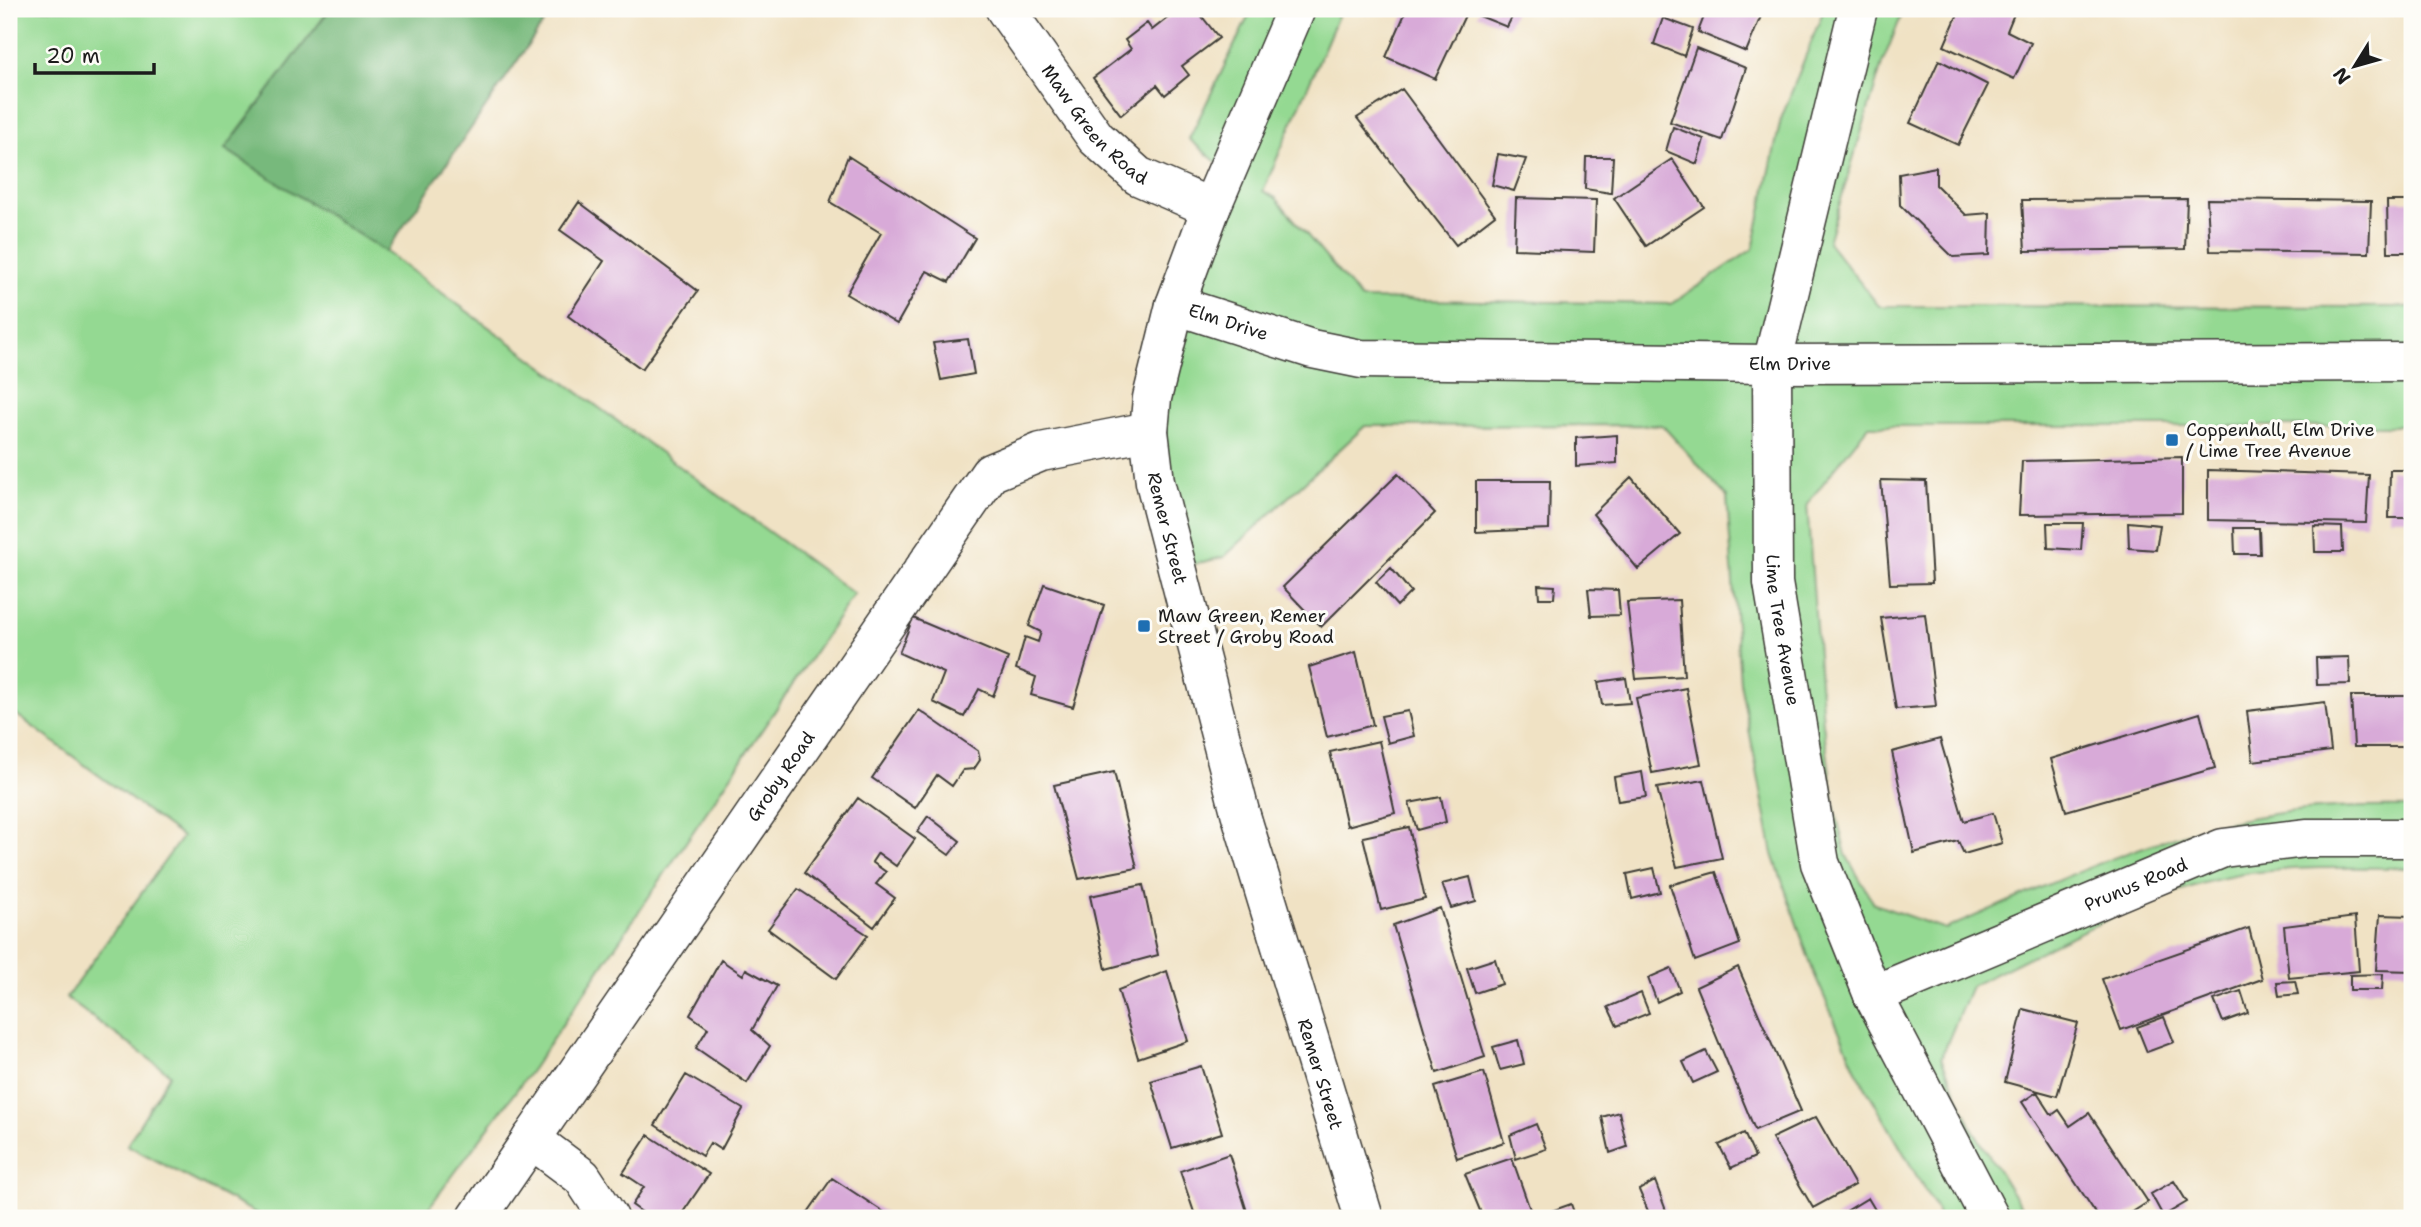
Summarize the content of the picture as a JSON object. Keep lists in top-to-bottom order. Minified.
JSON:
{"streets":{"street":["Maw Green Road","Elm Drive","Remer Street","Lime Tree Avenue","Groby Road","Prunus Road"]},"crossings":[["Maw Green Road","Remer Street"],["Elm Drive","Remer Street"],["Elm Drive","Lime Tree Avenue"],["Remer Street","Groby Road"],["Lime Tree Avenue","Prunus Road"]],"places":{"transit":["Coppenhall, Elm Drive / Lime Tree Avenue","Maw Green, Remer Street / Groby Road"]},"scale_bar":"20 m","north":"bottom left"}
